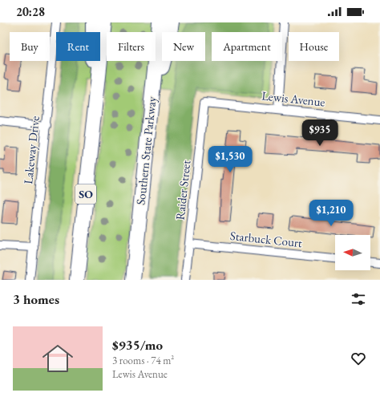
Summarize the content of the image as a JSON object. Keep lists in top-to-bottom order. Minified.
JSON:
{"streets":{"highway":["Southern State Parkway","SO"],"street":["Lewis Avenue","Lakeway Drive","Raider Street","Starbuck Court"]},"crossings":[["Lewis Avenue","Raider Street"],["Raider Street","Starbuck Court"]],"north":"left","page":{"status":"20:28","chip":["Buy","Rent","Filters","New","Apartment","House"],"price":["$935","$1,530","$1,210"],"heading":"3 homes","list":[{"name":"$935/mo","note":"3 rooms · 74 m² · Lewis Avenue"}]}}
